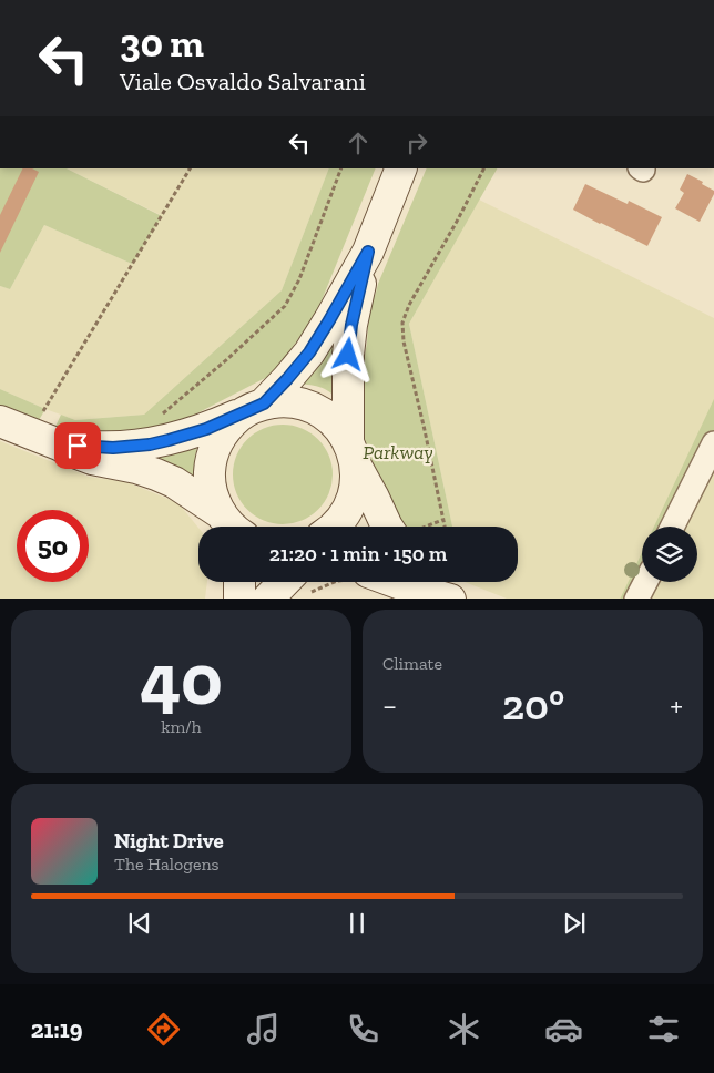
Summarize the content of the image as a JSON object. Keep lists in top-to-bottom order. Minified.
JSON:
{"parks":["Parkway"],"page":{"turn":["30 m","Viale Osvaldo Salvarani"],"limit":"50","trip":"21:20 · 1 min · 150 m","tile":[["40","km/h"],"Climate"],"heat":["−","20°","+"],"song":["Night Drive","The Halogens"],"tabs":"21:19"}}
